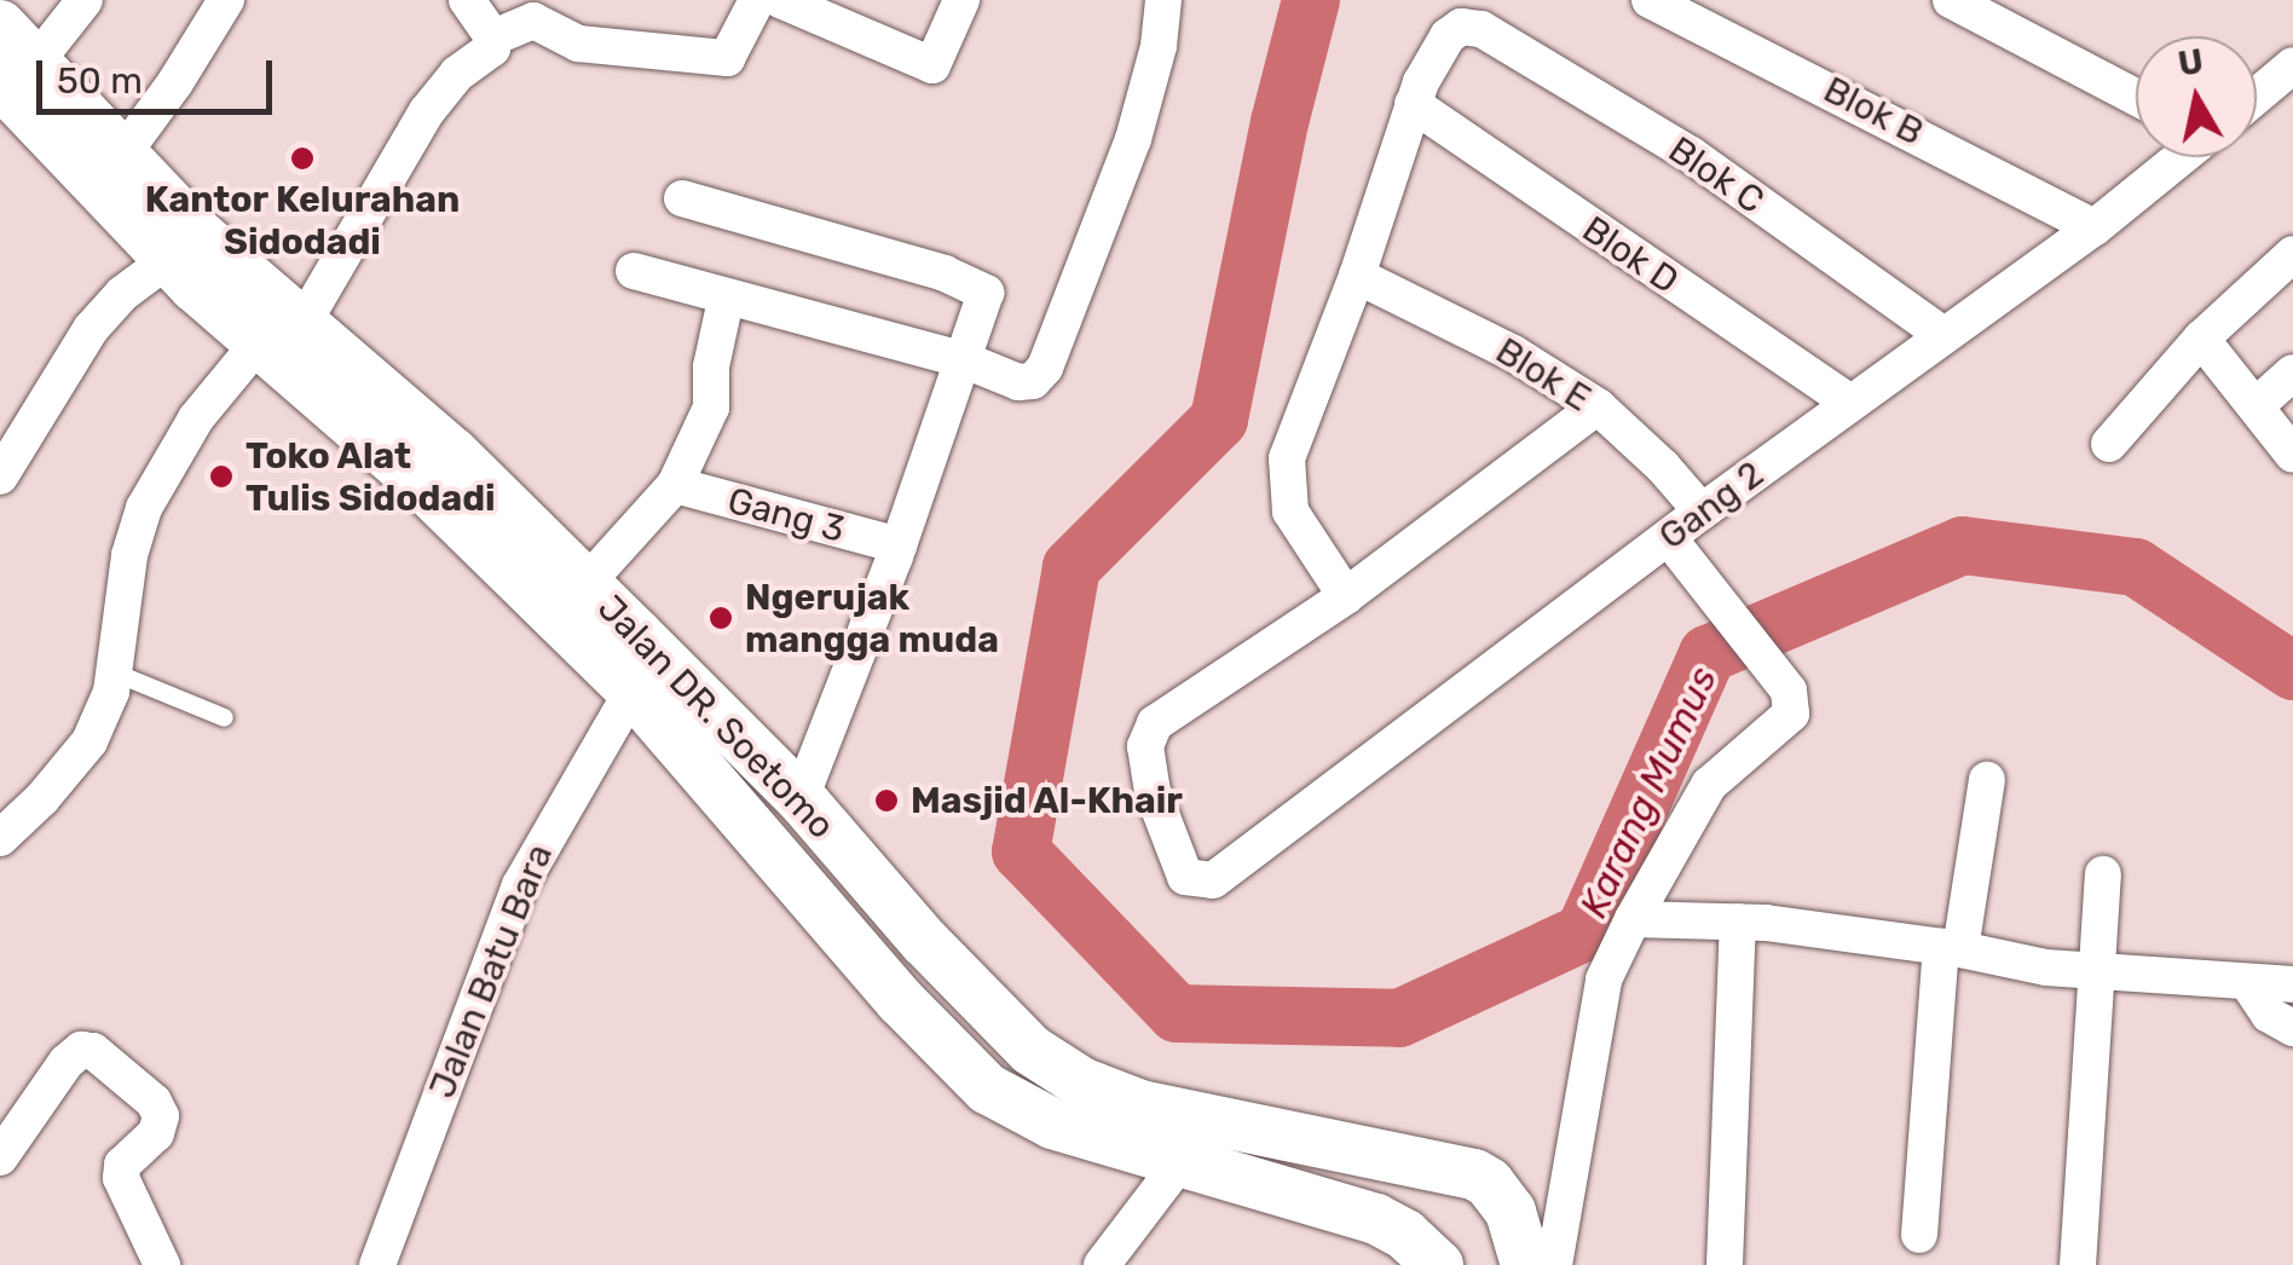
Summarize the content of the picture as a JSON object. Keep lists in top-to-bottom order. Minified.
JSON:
{"streets":{"street":["Blok B","Blok C","Blok D","Blok E","Gang 2","Gang 3","Jalan DR. Soetomo","Jalan Batu Bara"]},"crossings":[["Blok B","Gang 2"],["Blok C","Blok D"],["Blok C","Gang 2"],["Blok D","Gang 2"],["Blok E","Gang 2"],["Gang 3","Jalan DR. Soetomo"],["Jalan DR. Soetomo","Jalan Batu Bara"]],"water":["Karang Mumus"],"places":["Kantor Kelurahan Sidodadi","Toko Alat Tulis Sidodadi","Ngerujak mangga muda","Masjid Al-Khair"],"scale_bar":"50 m","north":"top"}
